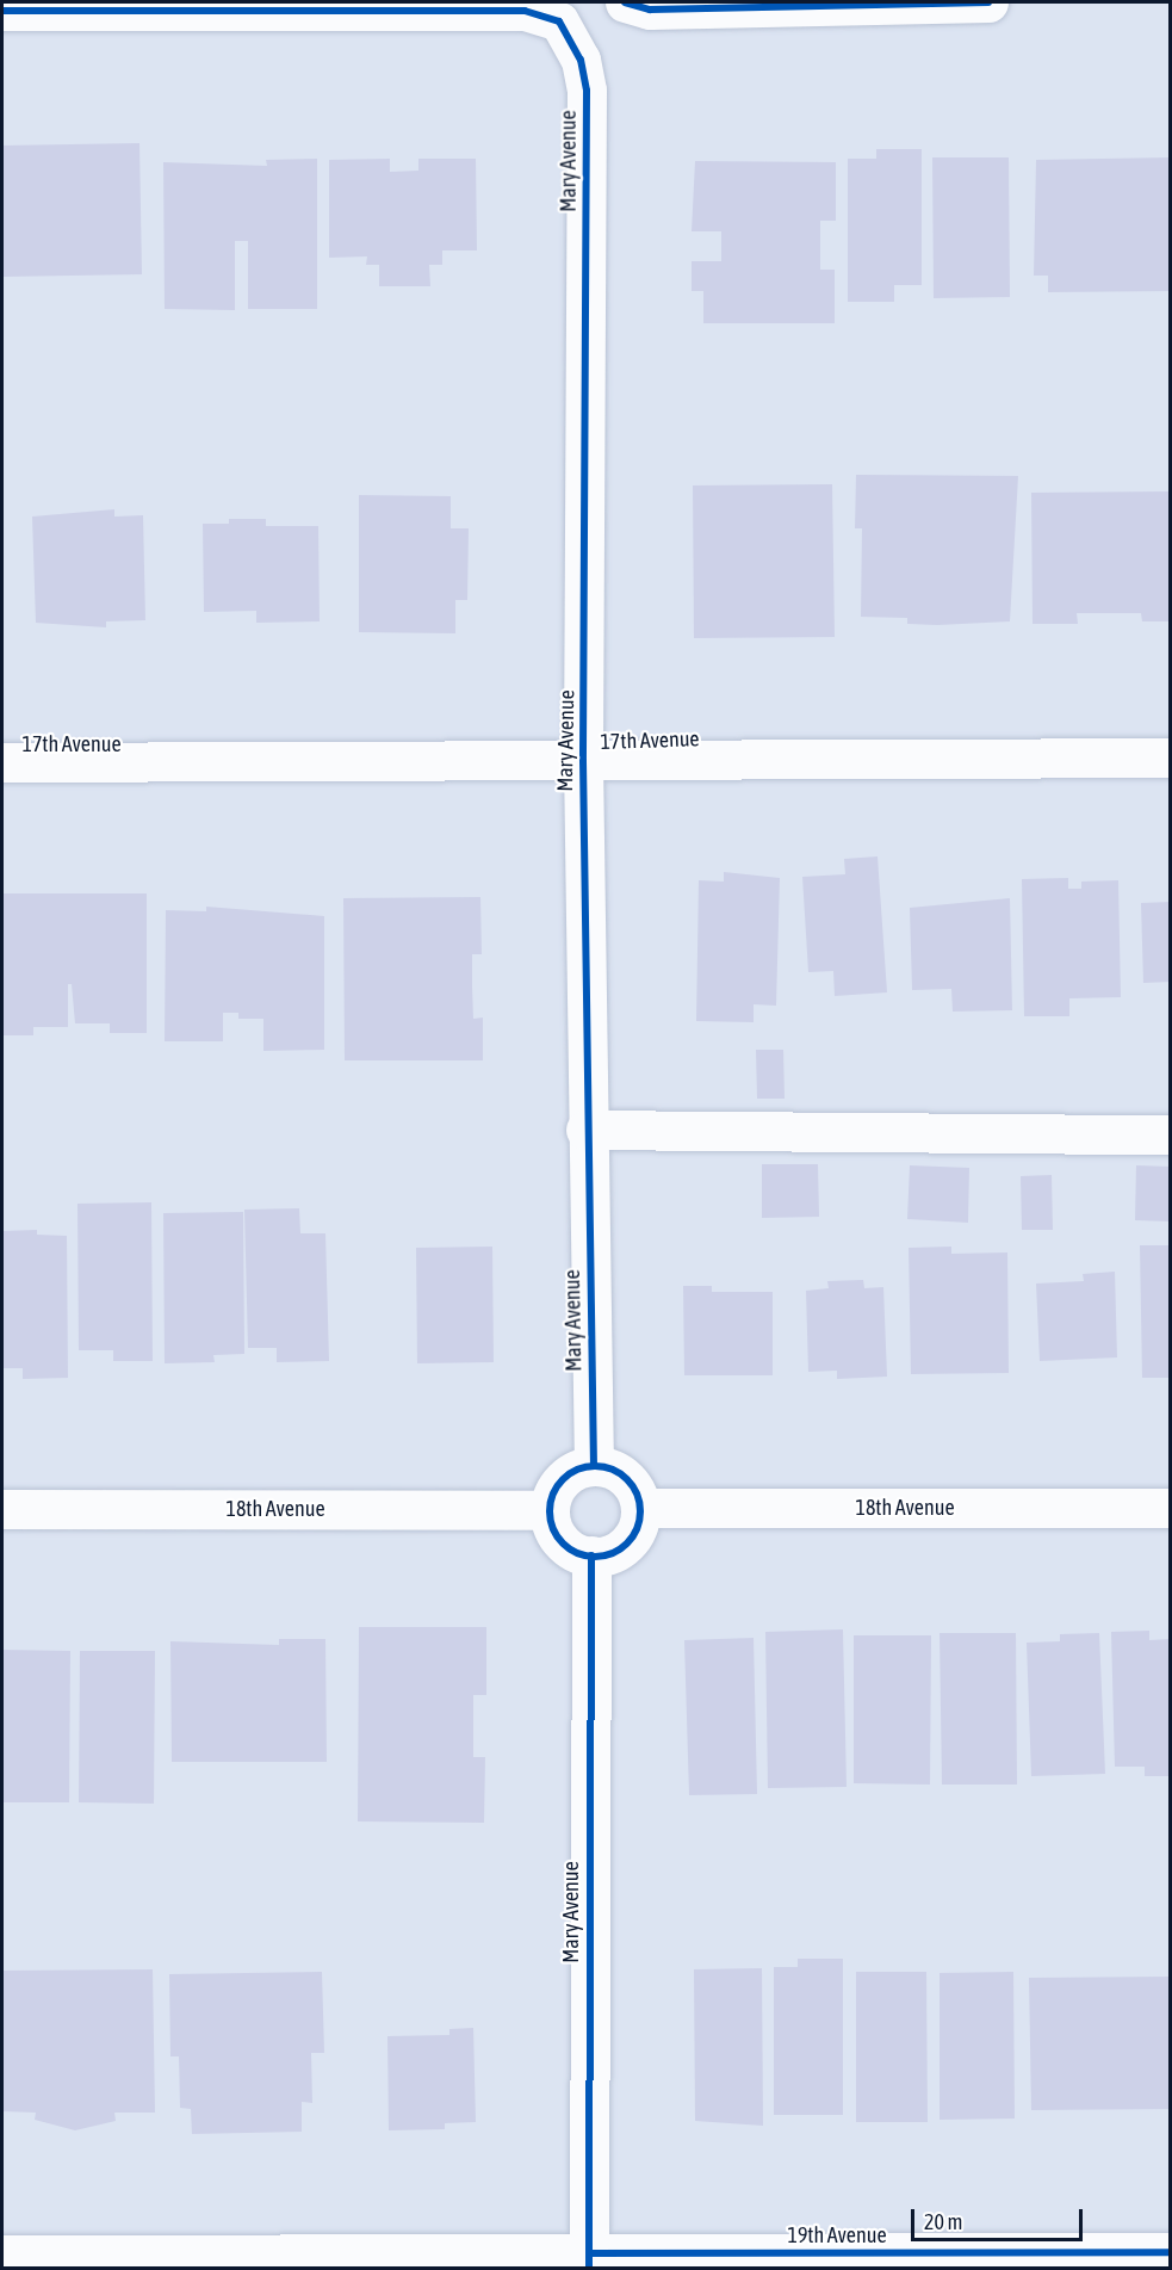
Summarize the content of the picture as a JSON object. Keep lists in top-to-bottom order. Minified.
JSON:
{"streets":{"street":["Mary Avenue","17th Avenue","18th Avenue","19th Avenue"]},"crossings":[["Mary Avenue","17th Avenue"],["Mary Avenue","18th Avenue"],["Mary Avenue","19th Avenue"]],"scale_bar":"20 m"}
